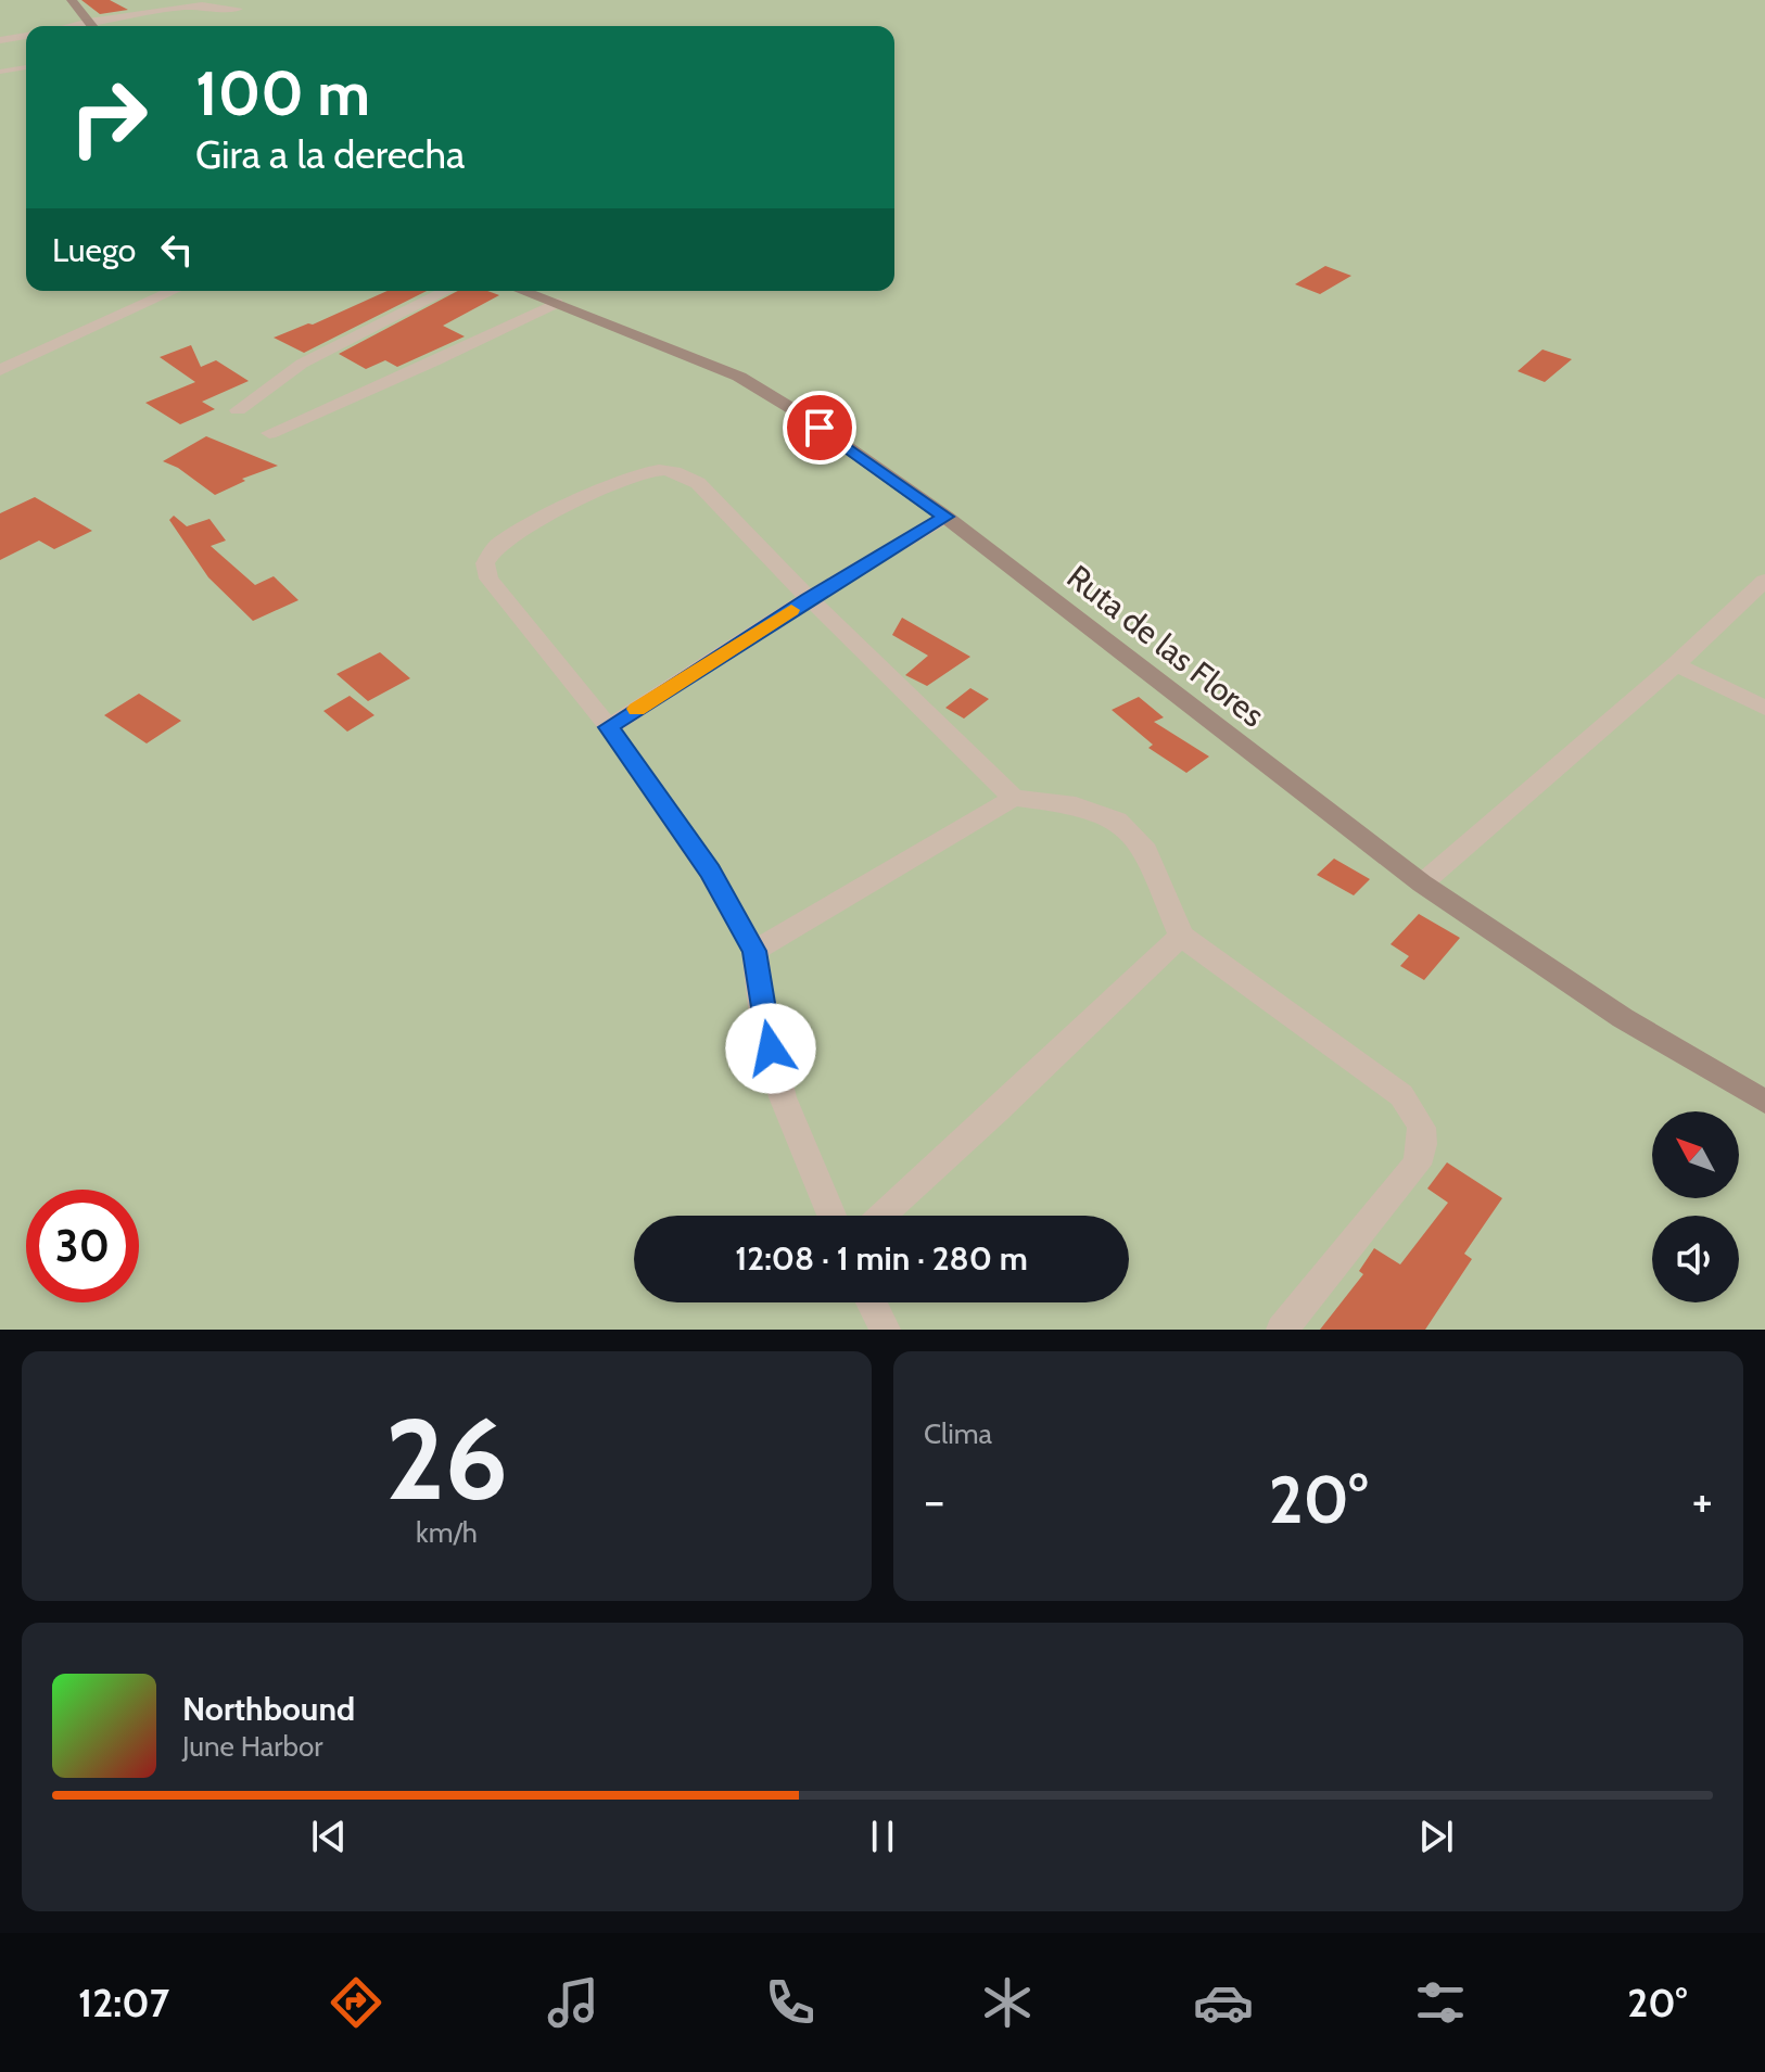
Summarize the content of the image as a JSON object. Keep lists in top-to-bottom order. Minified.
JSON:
{"streets":{"main road":["Ruta de las Flores"]},"north":"top left","page":{"turn":["100 m","Gira a la derecha"],"then":"Luego","limit":"30","trip":"12:08 · 1 min · 280 m","tile":[["26","km/h"],"Clima"],"heat":["−","20°","+"],"song":["Northbound","June Harbor"],"tabs":["12:07","20°"]}}
